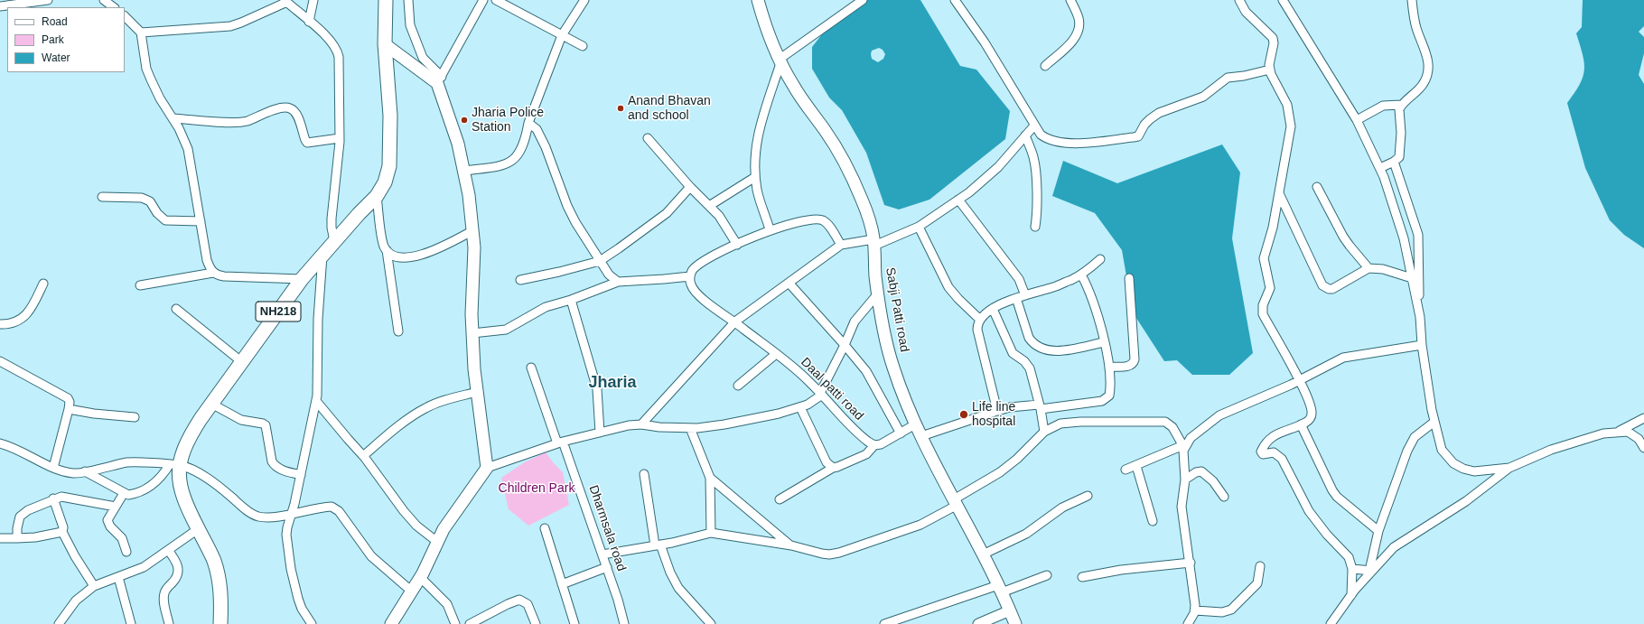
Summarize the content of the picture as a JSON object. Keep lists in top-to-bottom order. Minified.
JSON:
{"streets":{"highway":["NH218"],"main road":["Sabji Patti road"],"street":["Daal patti road","Dharmsala road"]},"districts":["Jharia"],"parks":["Children Park"],"places":["Anand Bhavan and school","Jharia Police Station","Life line hospital"],"legend":["Road","Park","Water"]}
